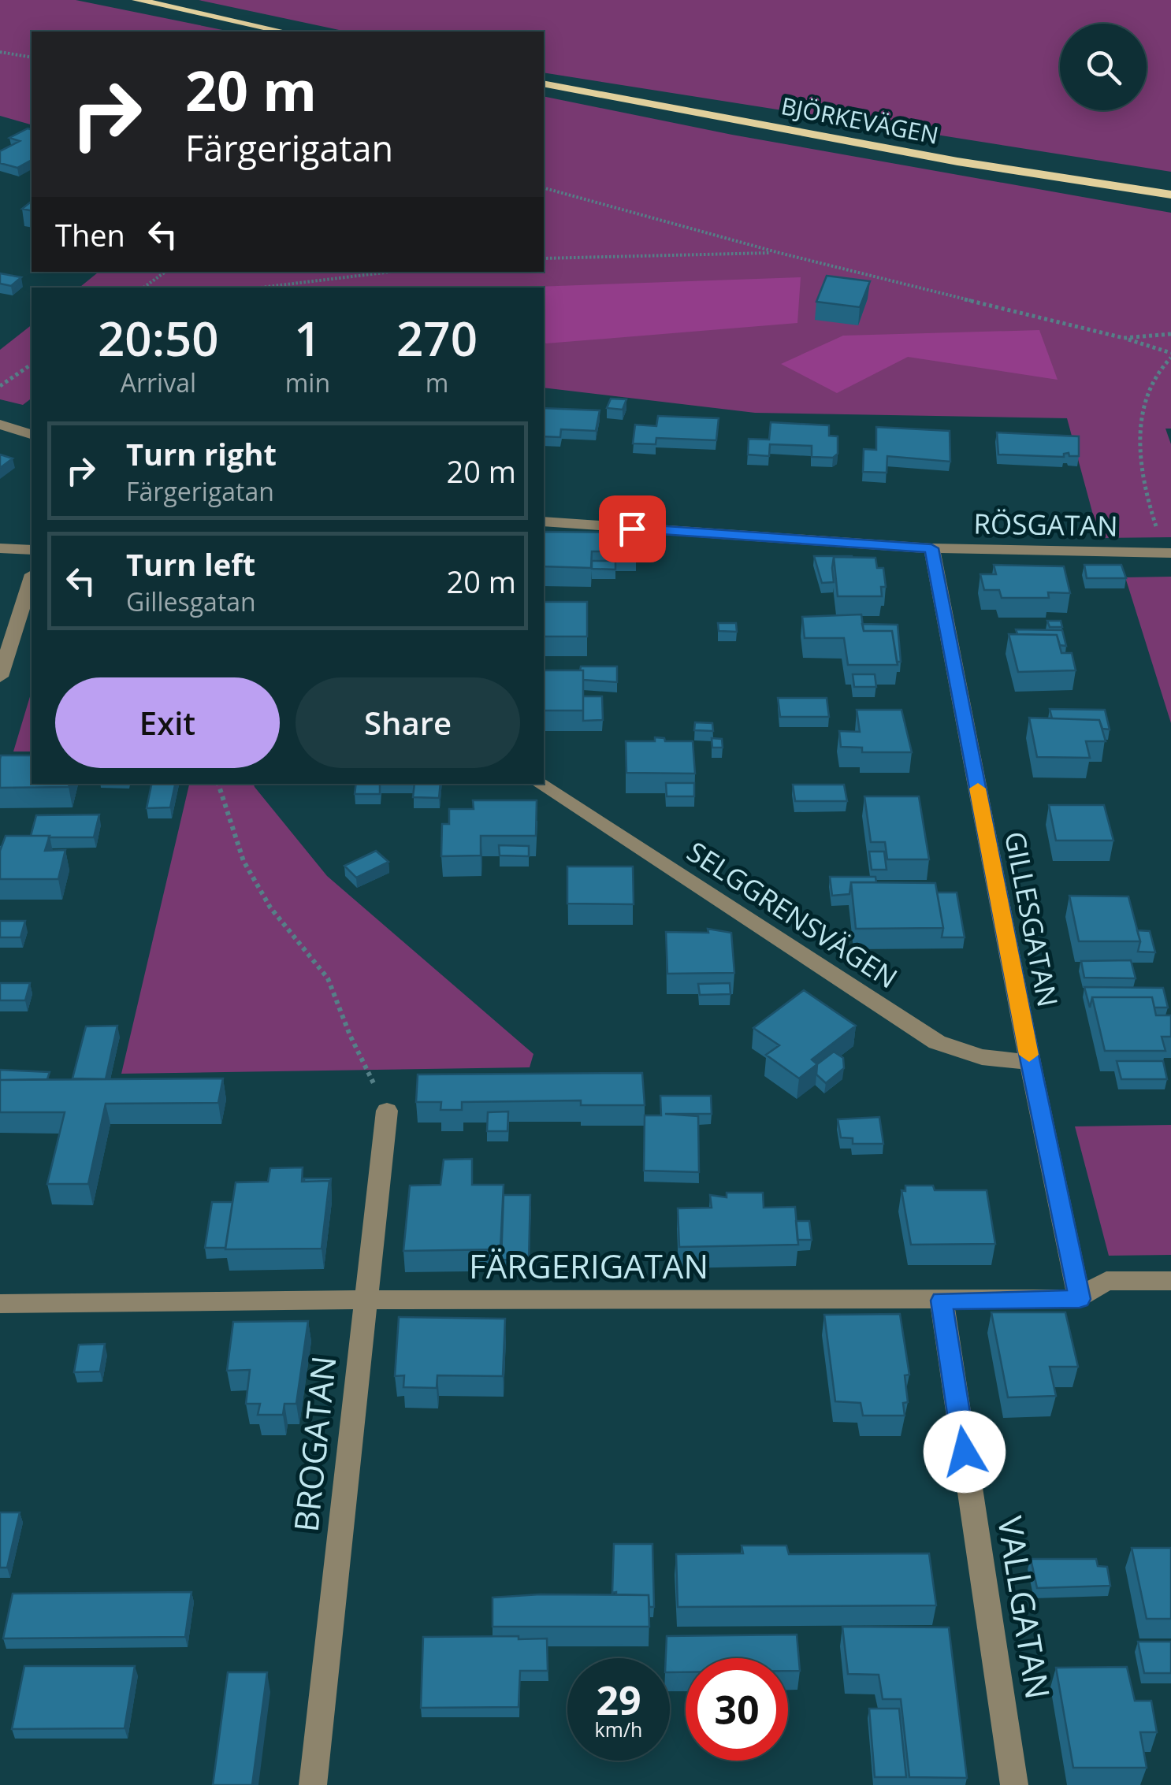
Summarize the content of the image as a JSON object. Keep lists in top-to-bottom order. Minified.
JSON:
{"streets":{"main road":["BJÖRKEVÄGEN"],"street":["RÖSGATAN","SELGGRENSVÄGEN","GILLESGATAN","FÄRGERIGATAN","BROGATAN","VALLGATAN"]},"crossings":[["RÖSGATAN","GILLESGATAN"],["SELGGRENSVÄGEN","GILLESGATAN"],["GILLESGATAN","FÄRGERIGATAN"],["FÄRGERIGATAN","BROGATAN"],["FÄRGERIGATAN","VALLGATAN"]],"page":{"turn":["20 m","Färgerigatan"],"then":"Then","eta":["20:50","Arrival","1","min","270","m"],"list":[{"name":"Turn right","note":"Färgerigatan","value":"20 m"},{"name":"Turn left","note":"Gillesgatan","value":"20 m"}],"buttons":["Exit","Share"],"speed":"29 km/h","limit":"30"}}
